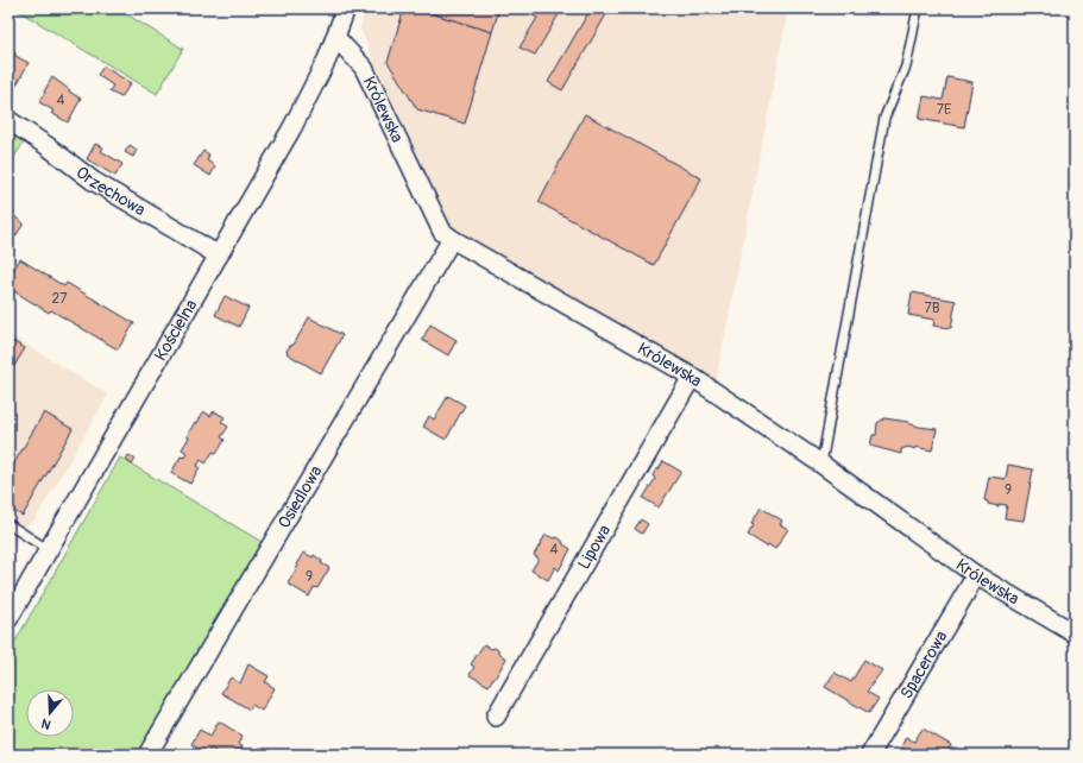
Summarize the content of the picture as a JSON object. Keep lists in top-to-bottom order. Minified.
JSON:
{"streets":{"street":["Królewska","Orzechowa","Kościelna","Osiedlowa","Lipowa","Spacerowa"]},"crossings":[["Królewska","Kościelna"],["Królewska","Osiedlowa"],["Królewska","Lipowa"],["Królewska","Spacerowa"],["Orzechowa","Kościelna"]],"house_numbers":["4","7E","27","7B","9","4","9"],"north":"bottom"}
